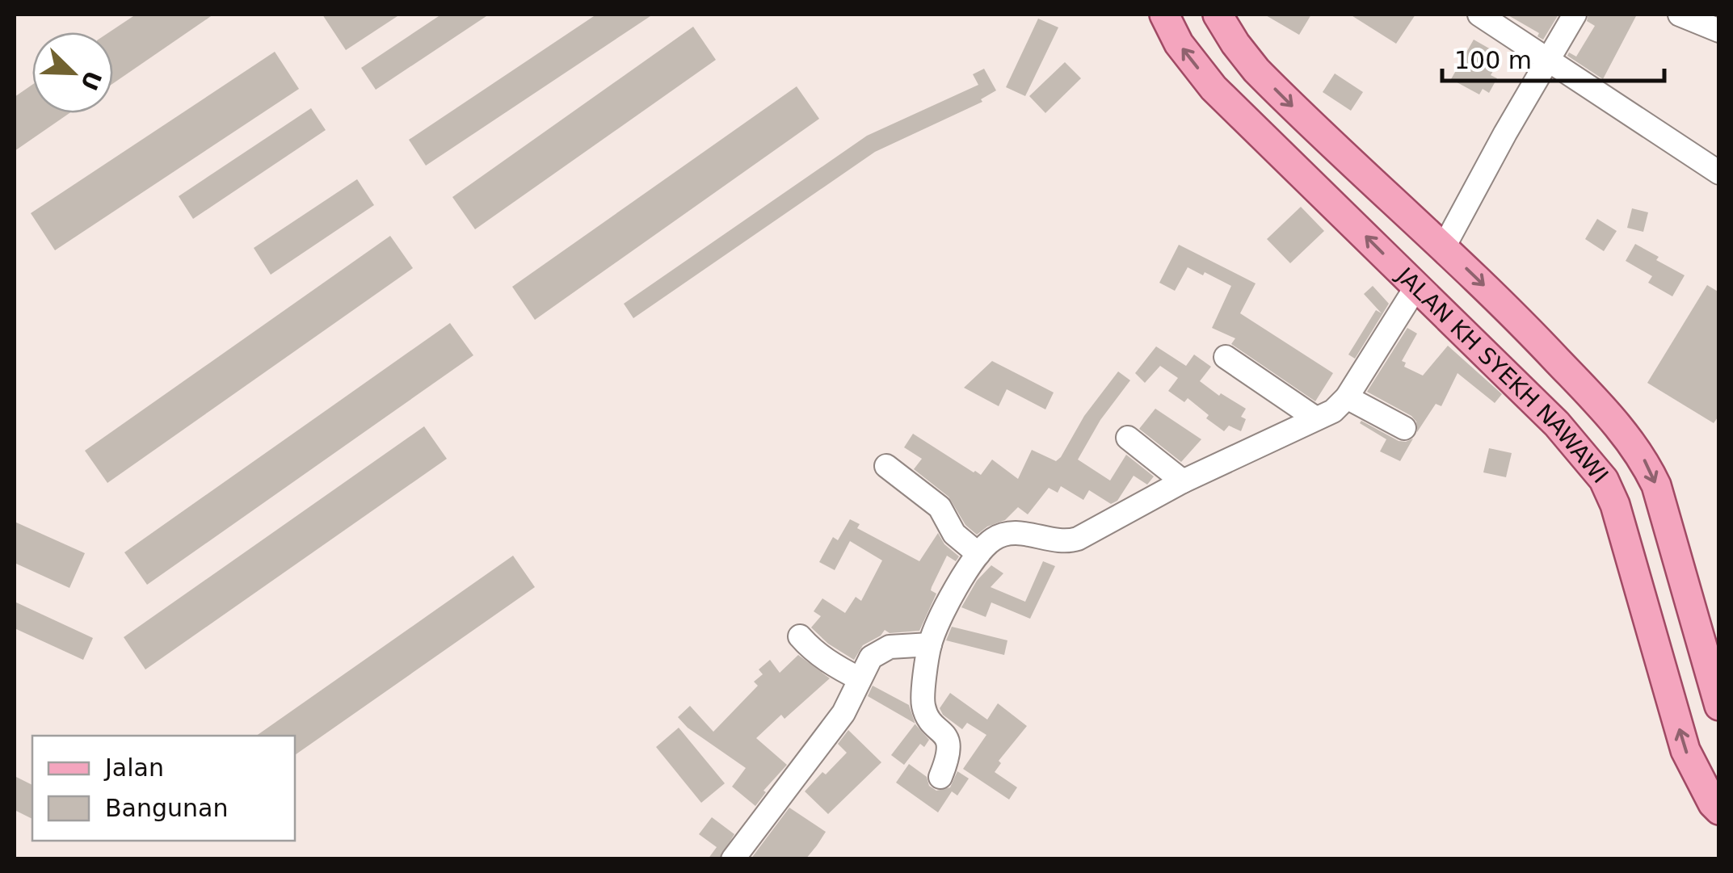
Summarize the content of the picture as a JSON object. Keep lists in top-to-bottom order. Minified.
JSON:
{"streets":{"main road":["JALAN KH SYEKH NAWAWI"]},"legend":["Jalan","Bangunan"],"scale_bar":"100 m","north":"bottom right"}
